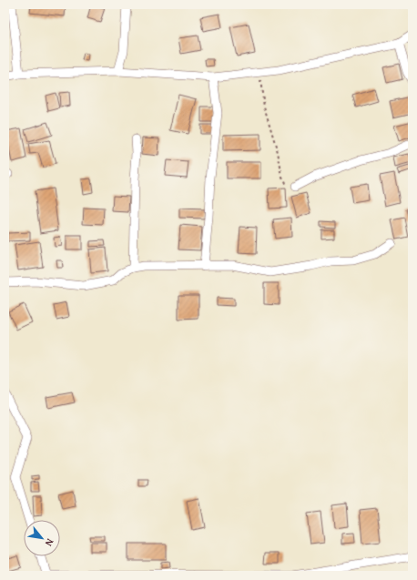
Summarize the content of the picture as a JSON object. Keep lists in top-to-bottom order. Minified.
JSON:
{"north":"bottom right"}
